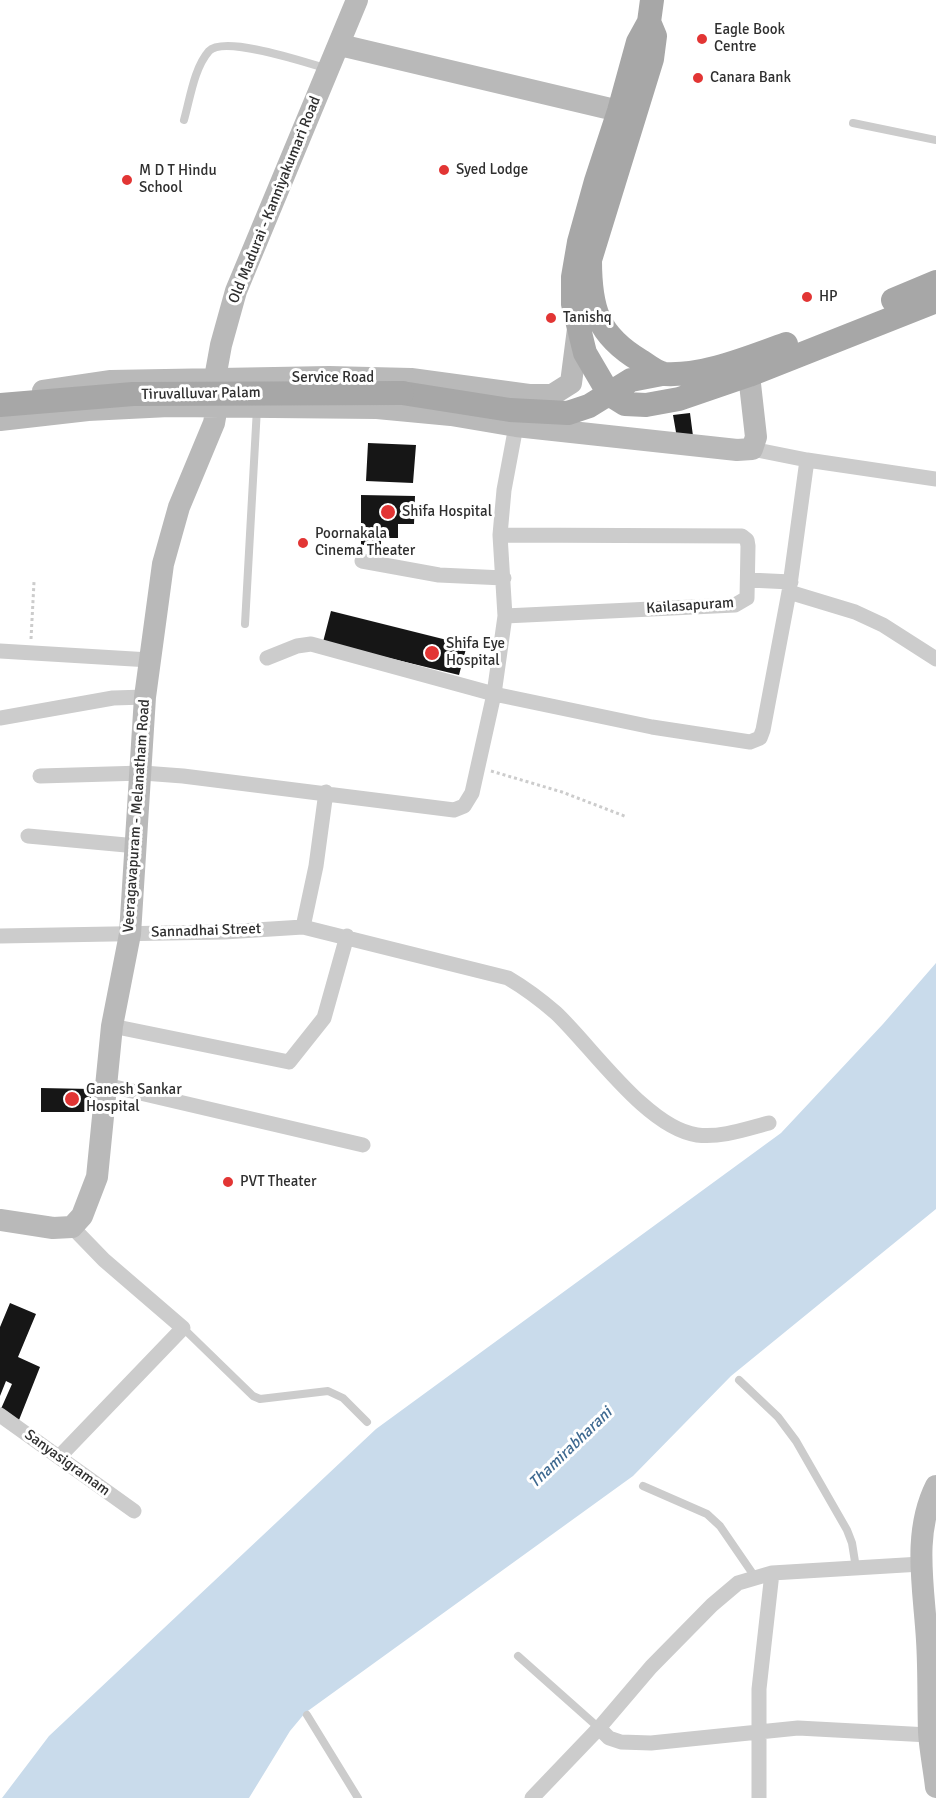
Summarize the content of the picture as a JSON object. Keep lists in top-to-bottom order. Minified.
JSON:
{"streets":{"main road":["Old Madurai - Kanniyakumari Road","Service Road","Tiruvalluvar Palam","Veeragavapuram - Melanatham Road"],"street":["Kailasapuram","Sannadhai Street","Sanyasigramam"]},"crossings":[["Old Madurai - Kanniyakumari Road","Service Road"],["Old Madurai - Kanniyakumari Road","Veeragavapuram - Melanatham Road"],["Veeragavapuram - Melanatham Road","Sannadhai Street"]],"water":["Thamirabharani"],"places":["Eagle Book Centre","Canara Bank","Syed Lodge","M D T Hindu School","HP","Tanishq","Shifa Hospital","Poornakala Cinema Theater","Shifa Eye Hospital","Ganesh Sankar Hospital","PVT Theater"]}
